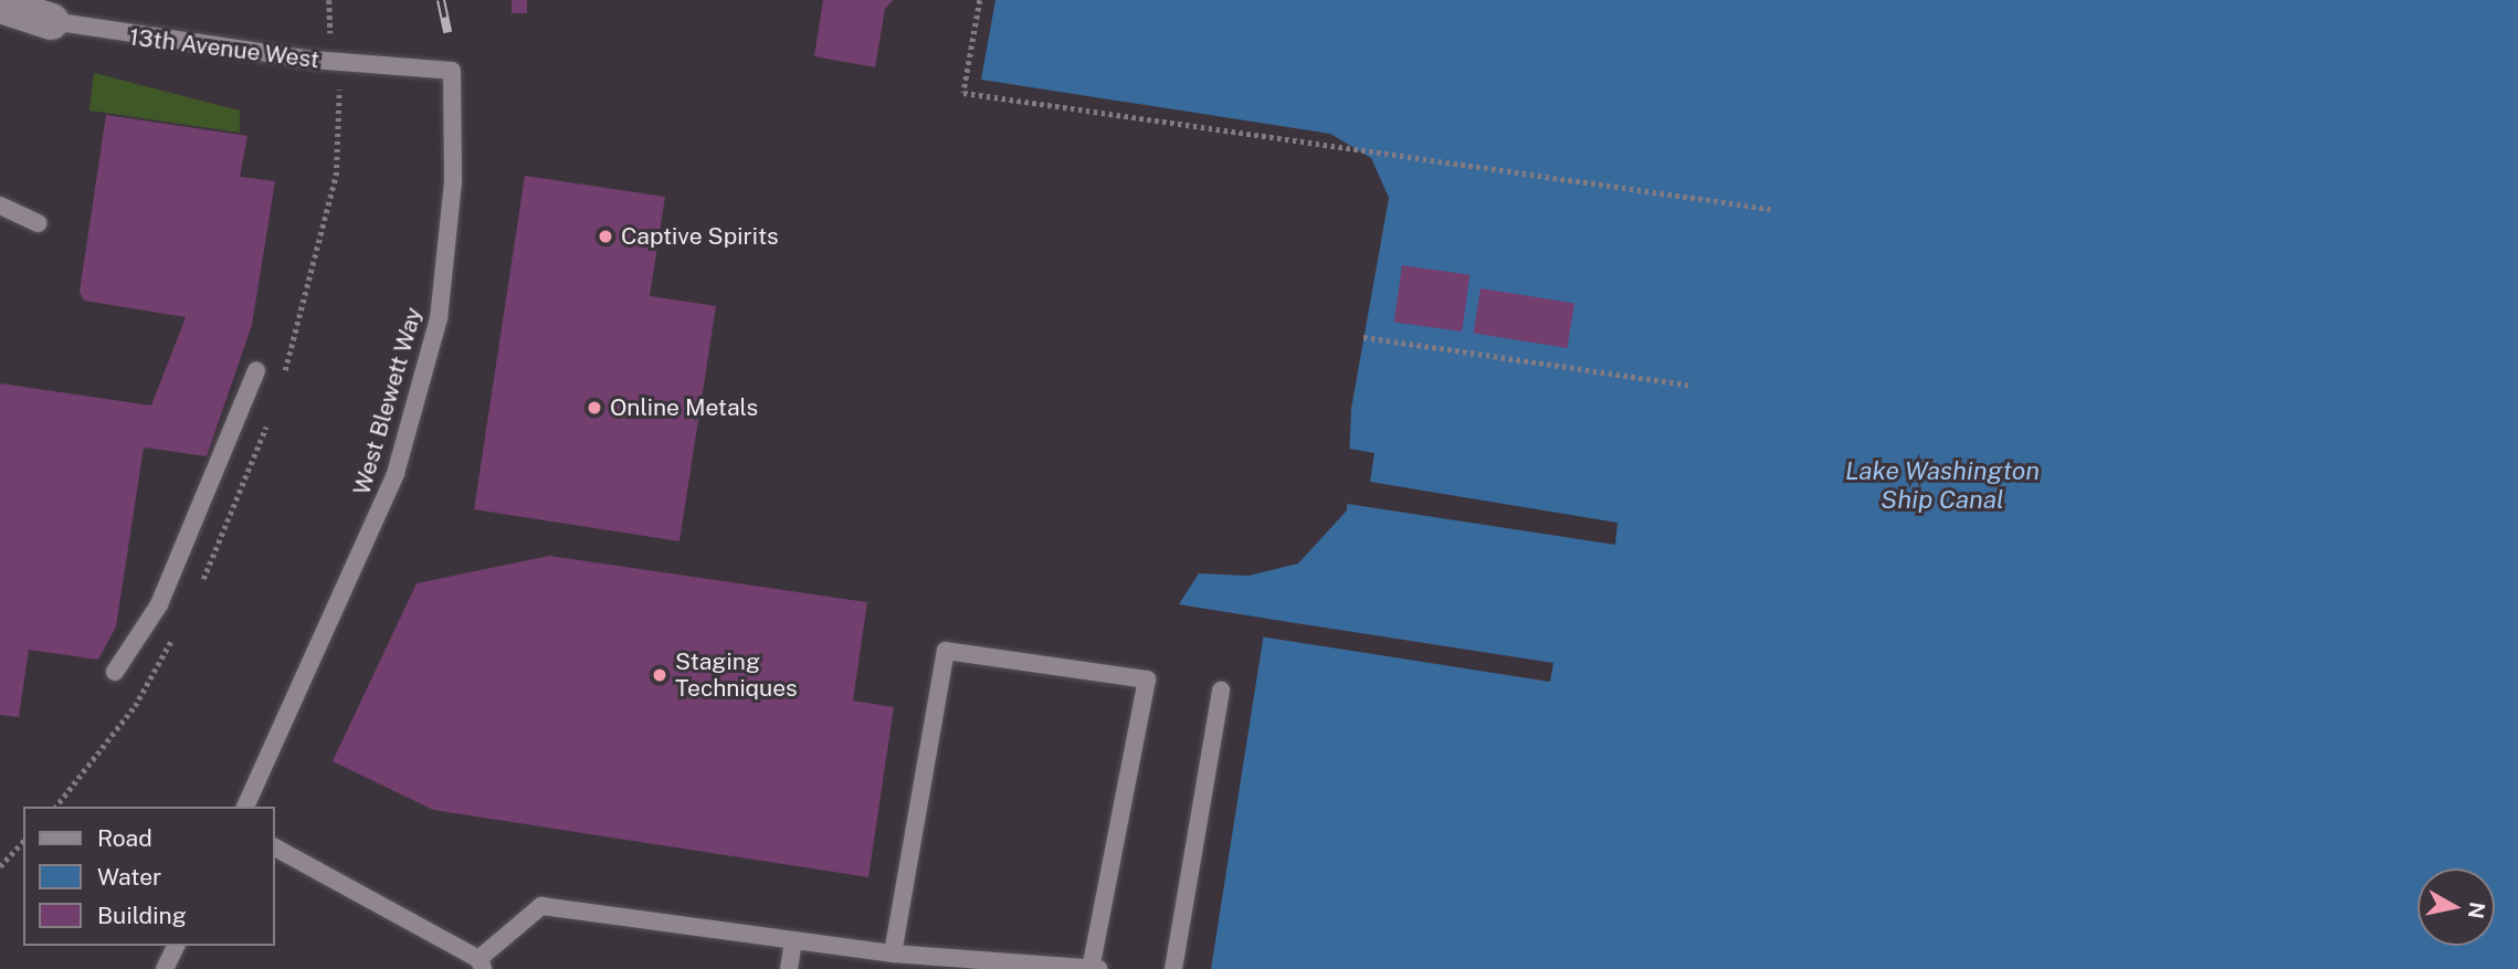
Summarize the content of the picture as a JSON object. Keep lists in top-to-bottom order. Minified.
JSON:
{"streets":{"street":["13th Avenue West"],"lane":["West Blewett Way"]},"crossings":[["13th Avenue West","West Blewett Way"]],"water":["Lake Washington Ship Canal"],"places":["Captive Spirits","Online Metals","Staging Techniques"],"legend":["Road","Water","Building"],"north":"right"}
